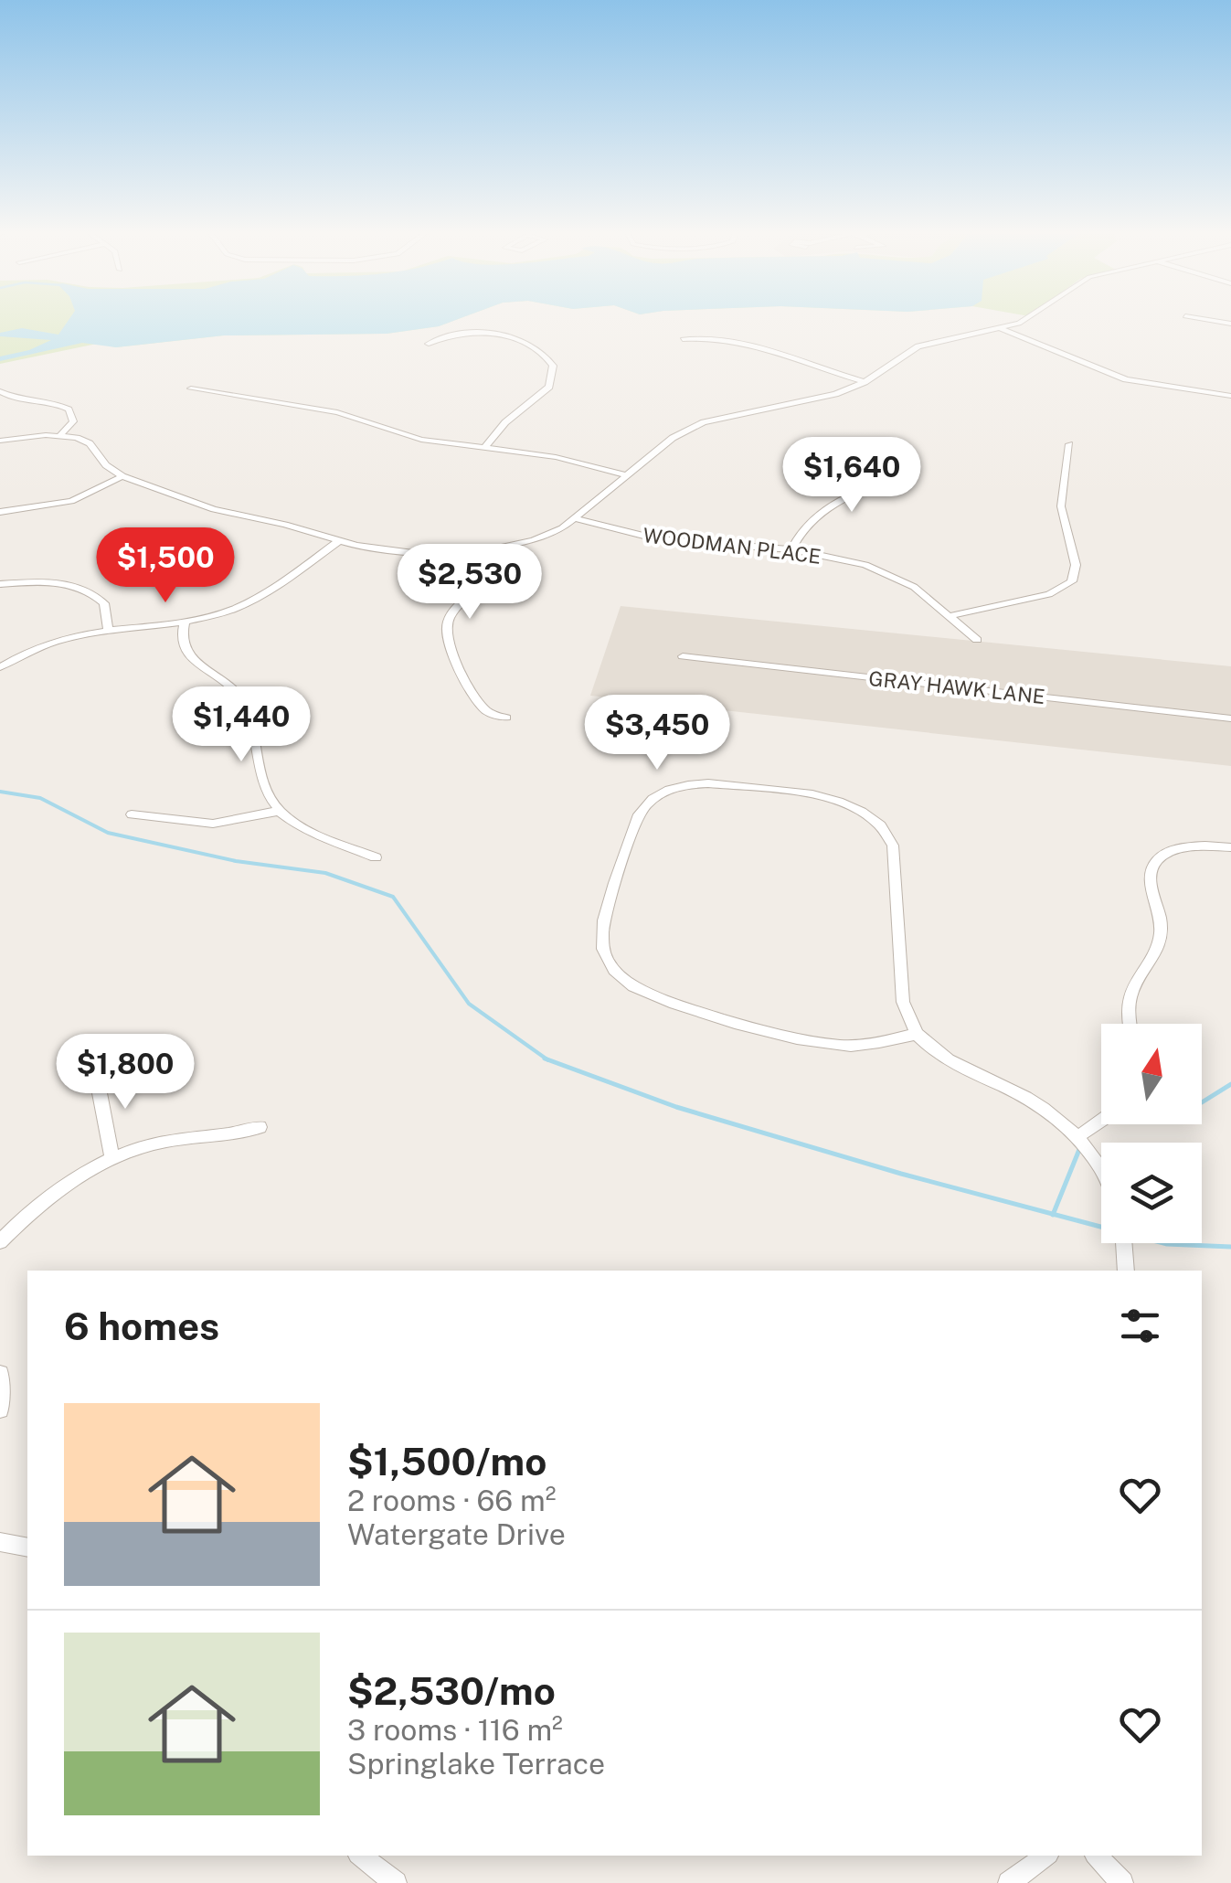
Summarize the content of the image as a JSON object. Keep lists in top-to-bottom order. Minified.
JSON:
{"streets":{"street":["WOODMAN PLACE","GRAY HAWK LANE"]},"north":"top","page":{"price":["$1,640","$1,500","$2,530","$1,440","$3,450","$1,800"],"heading":"6 homes","list":[{"name":"$1,500/mo","note":"2 rooms · 66 m² · Watergate Drive"},{"name":"$2,530/mo","note":"3 rooms · 116 m² · Springlake Terrace"}]}}
